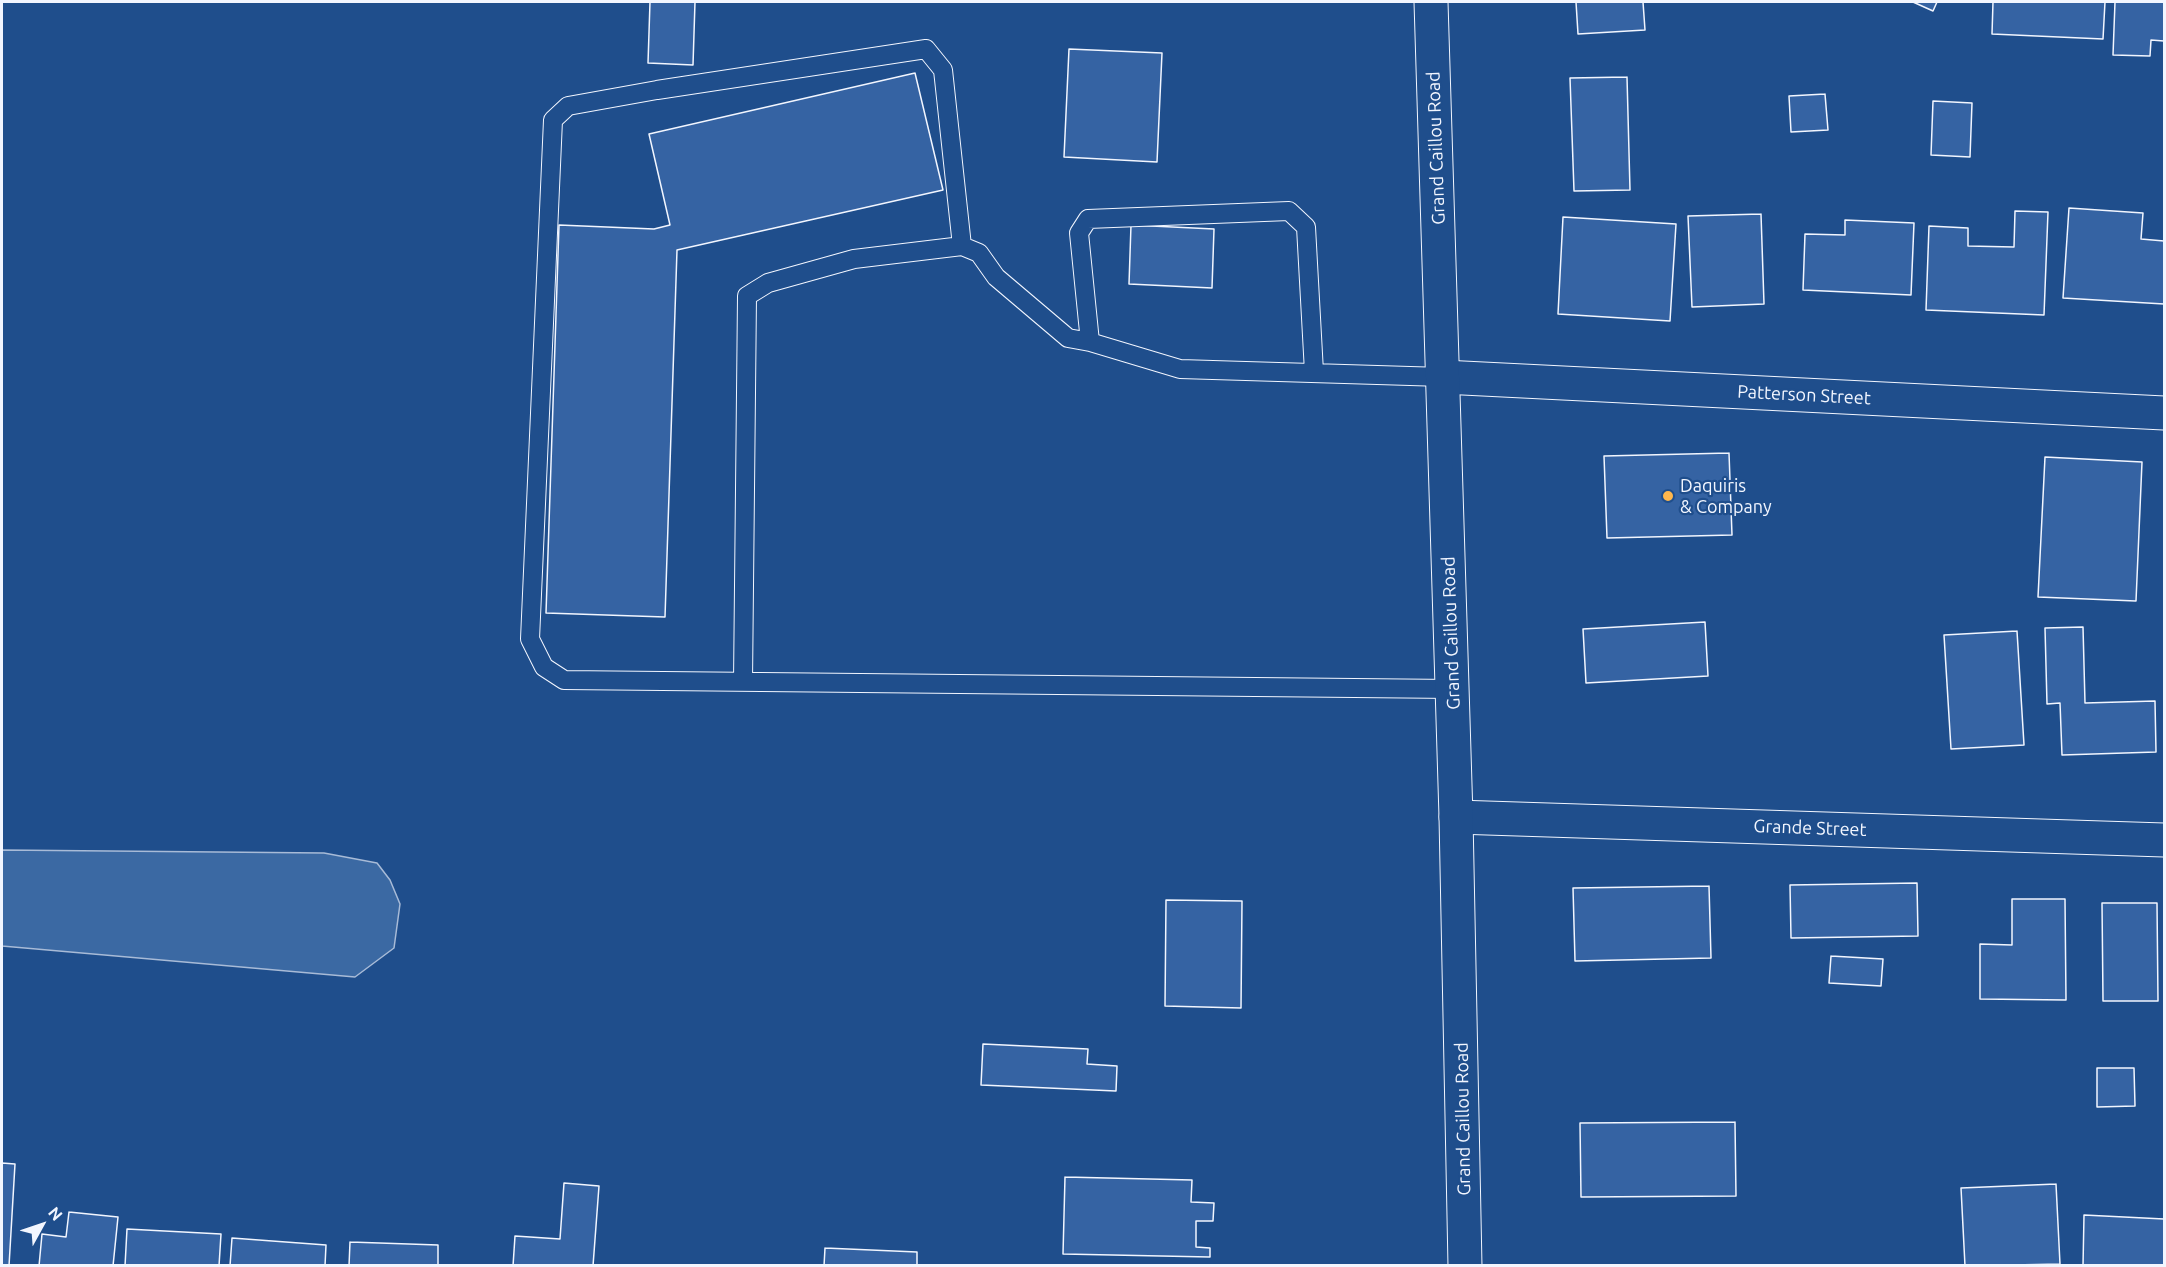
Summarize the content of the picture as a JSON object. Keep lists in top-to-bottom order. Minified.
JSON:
{"streets":{"street":["Grand Caillou Road","Patterson Street","Grande Street"]},"crossings":[["Grand Caillou Road","Patterson Street"],["Grand Caillou Road","Grande Street"]],"places":["Daquiris & Company"],"north":"top right"}
